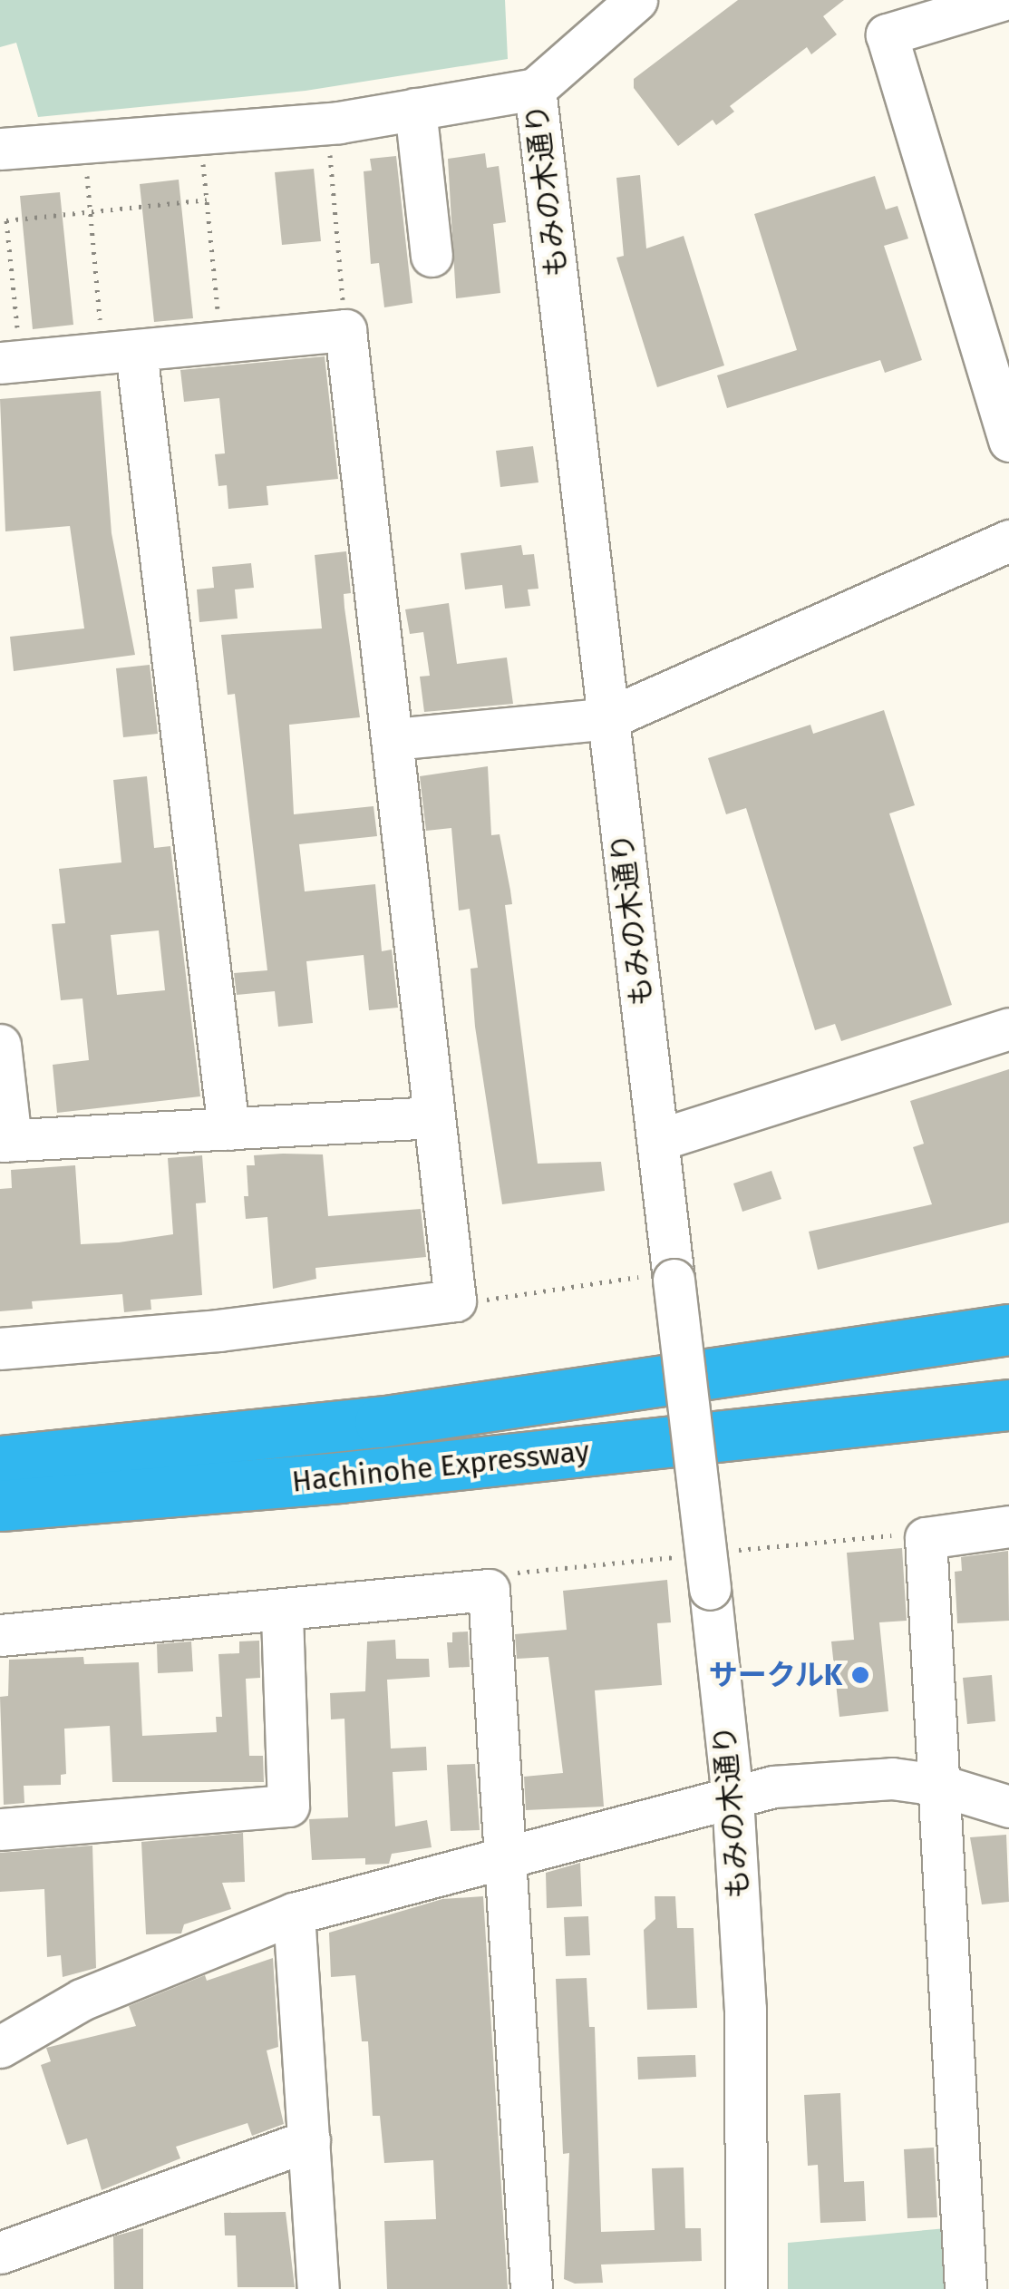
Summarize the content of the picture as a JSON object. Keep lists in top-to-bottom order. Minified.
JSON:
{"streets":{"highway":["Hachinohe Expressway"],"street":["もみの木通り"]},"places":["サークルK"]}
